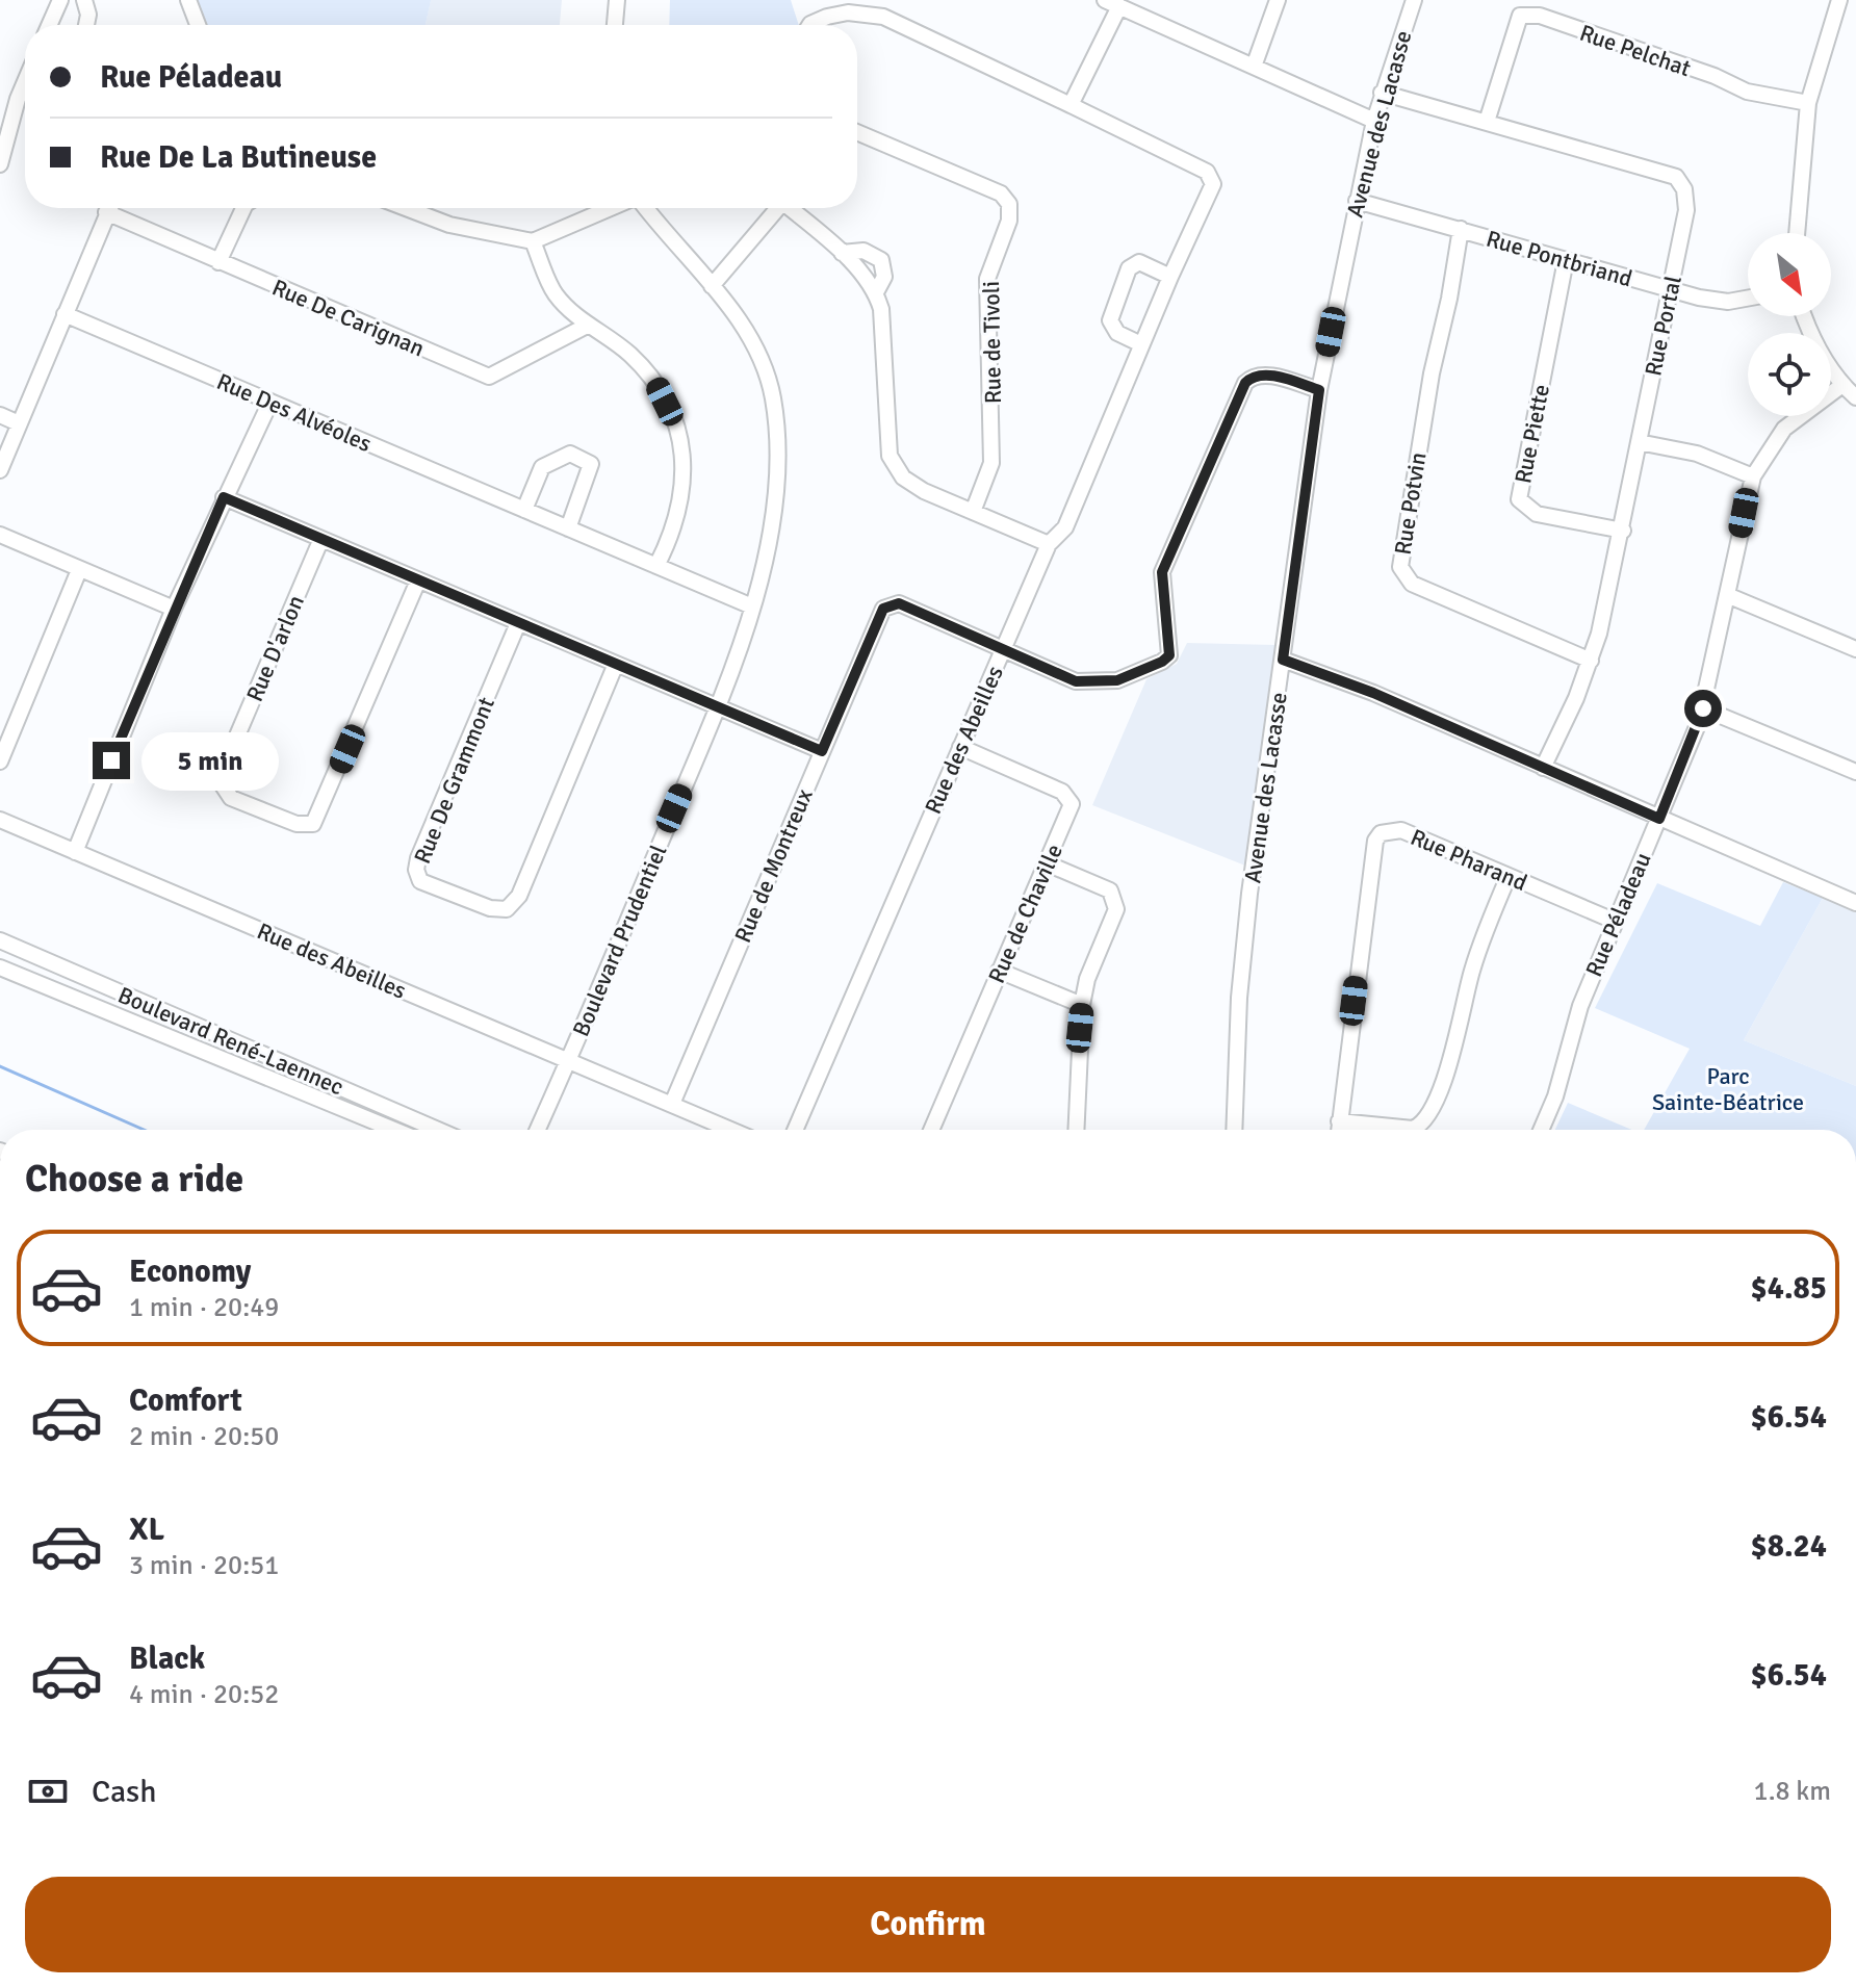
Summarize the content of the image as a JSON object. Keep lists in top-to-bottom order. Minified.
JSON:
{"streets":{"street":["Rue Pelchat","Avenue des Lacasse","Rue Pontbriand","Rue De Carignan","Rue Portal","Rue de Tivoli","Rue Des Alvéoles","Rue Piette","Rue Potvin","Rue D'arlon","Rue des Abeilles","Rue De Grammont","Rue Pharand","Rue de Montreux","Rue de Chaville","Rue Péladeau","Boulevard Prudentiel","Boulevard René-Laennec"]},"crossings":[["Rue Pelchat","Rue Portal"],["Avenue des Lacasse","Rue Pontbriand"],["Avenue des Lacasse","Rue Portal"],["Avenue des Lacasse","Rue de Montreux"],["Rue Pontbriand","Rue Portal"],["Rue Pontbriand","Rue Piette"],["Rue Pontbriand","Rue Potvin"],["Rue Portal","Rue Piette"],["Rue Portal","Rue Potvin"],["Rue Des Alvéoles","Boulevard Prudentiel"],["Rue des Abeilles","Rue de Montreux"],["Rue des Abeilles","Rue de Chaville"],["Rue des Abeilles","Boulevard Prudentiel"],["Rue Pharand","Rue Péladeau"]],"parks":["Parc Sainte-Béatrice"],"north":"bottom right","page":{"banner":["Rue Péladeau","Rue De La Butineuse"],"bubble":"5 min","heading":"Choose a ride","list":[{"name":"Economy","note":"1 min · 20:49","value":"$4.85"},{"name":"Comfort","note":"2 min · 20:50","value":"$6.54"},{"name":"XL","note":"3 min · 20:51","value":"$8.24"},{"name":"Black","note":"4 min · 20:52","value":"$6.54"}],"pay":["Cash","1.8 km"],"buttons":"Confirm"}}
